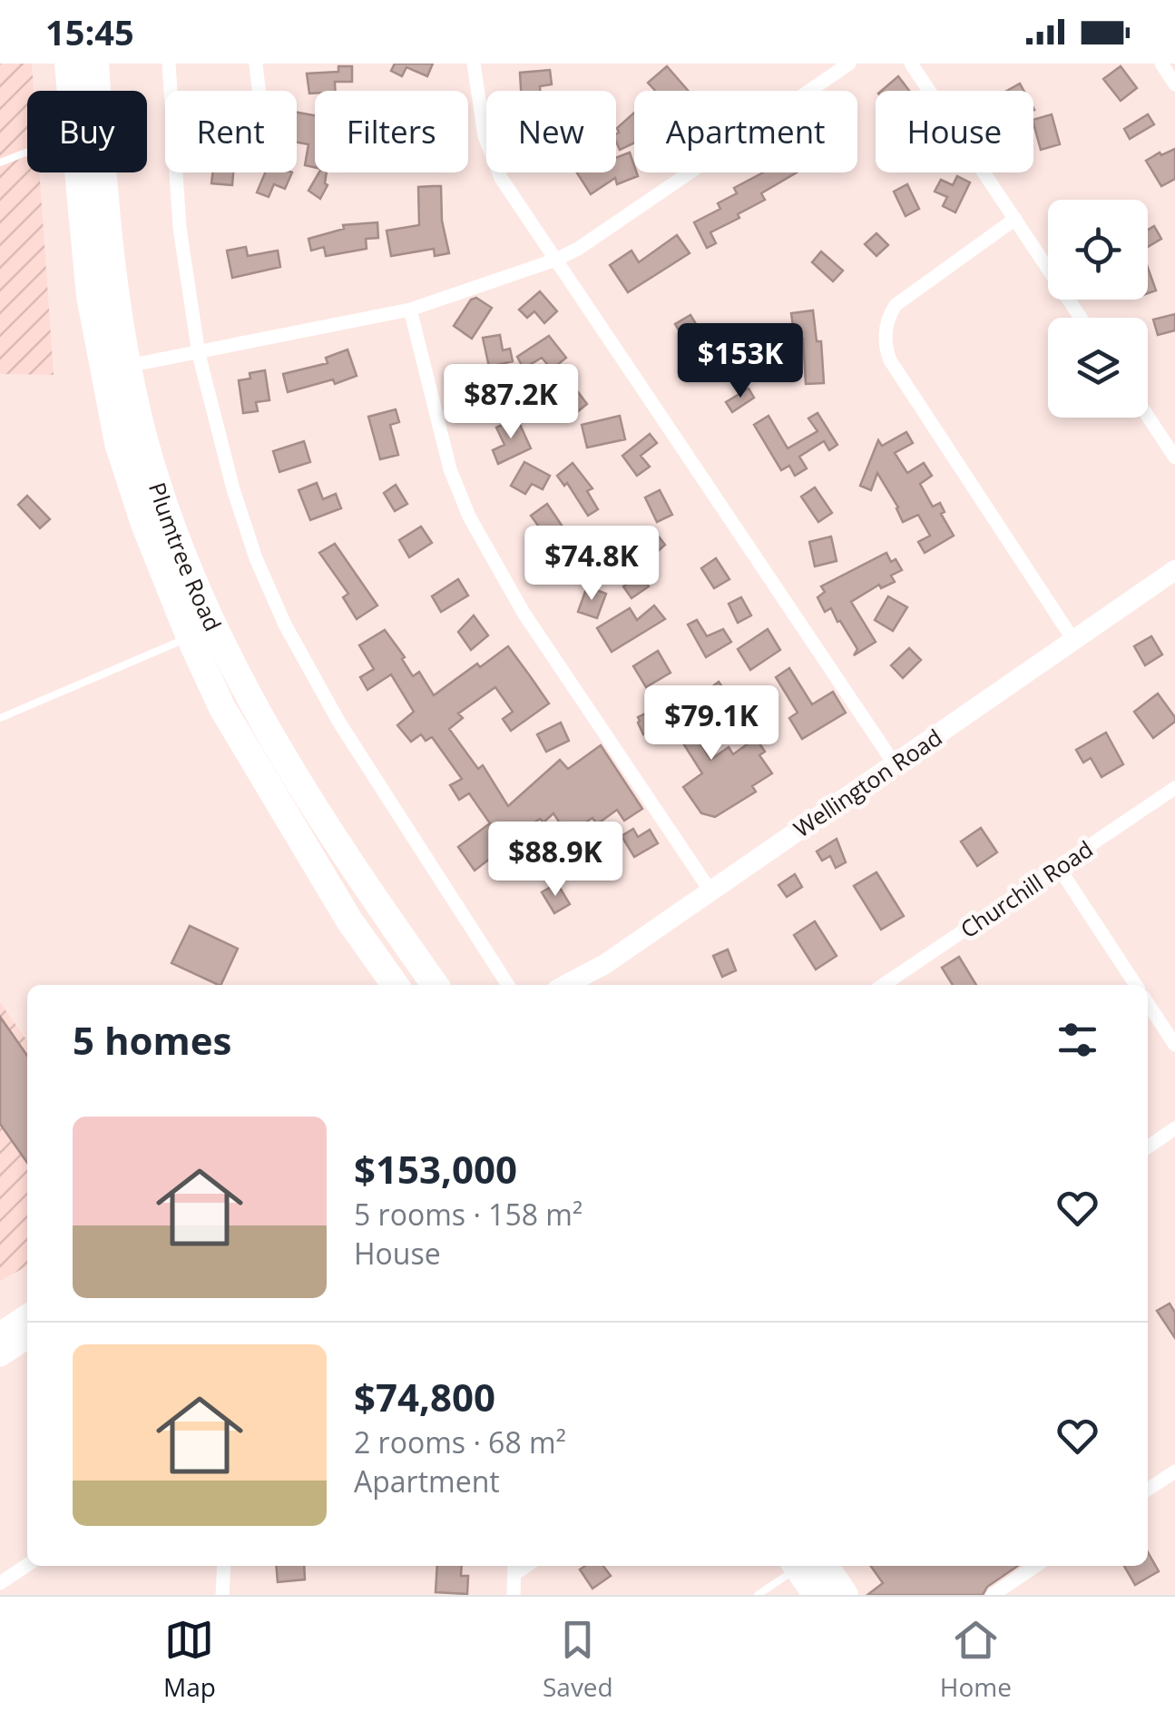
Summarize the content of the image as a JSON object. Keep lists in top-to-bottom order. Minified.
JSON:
{"streets":{"highway":["Plumtree Road"],"main road":["Wellington Road"],"street":["Churchill Road"]},"page":{"status":"15:45","chip":["Buy","Rent","Filters","New","Apartment","House"],"price":["$153K","$87.2K","$74.8K","$79.1K","$88.9K"],"heading":"5 homes","list":[{"name":"$153,000","note":"5 rooms · 158 m² · House"},{"name":"$74,800","note":"2 rooms · 68 m² · Apartment"}],"tabs":["Map","Saved","Home"]}}
